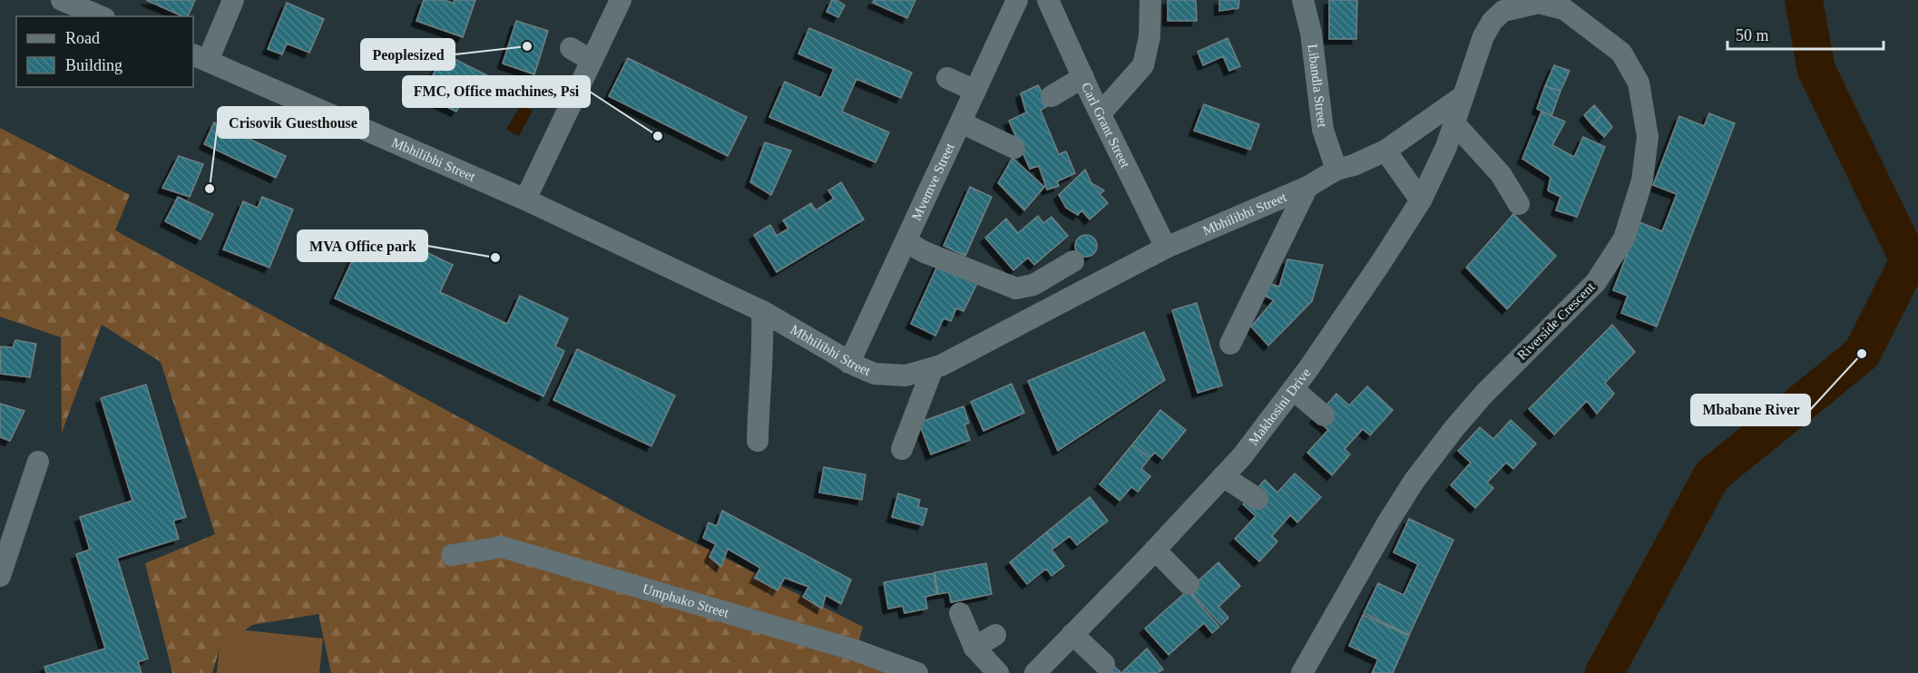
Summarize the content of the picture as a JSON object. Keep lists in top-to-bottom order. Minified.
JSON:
{"streets":{"street":["Libandla Street","Carl Grant Street","Mbhilibhi Street","Mvemve Street","Riverside Crescent","Makhosini Drive","Umphako Street"]},"crossings":[["Libandla Street","Mbhilibhi Street"],["Carl Grant Street","Mbhilibhi Street"],["Mbhilibhi Street","Mvemve Street"],["Mbhilibhi Street","Riverside Crescent"],["Mbhilibhi Street","Makhosini Drive"],["Riverside Crescent","Makhosini Drive"]],"places":["Peoplesized","FMC, Office machines, Psi","Crisovik Guesthouse","MVA Office park","Mbabane River"],"legend":["Road","Building"],"scale_bar":"50 m"}
